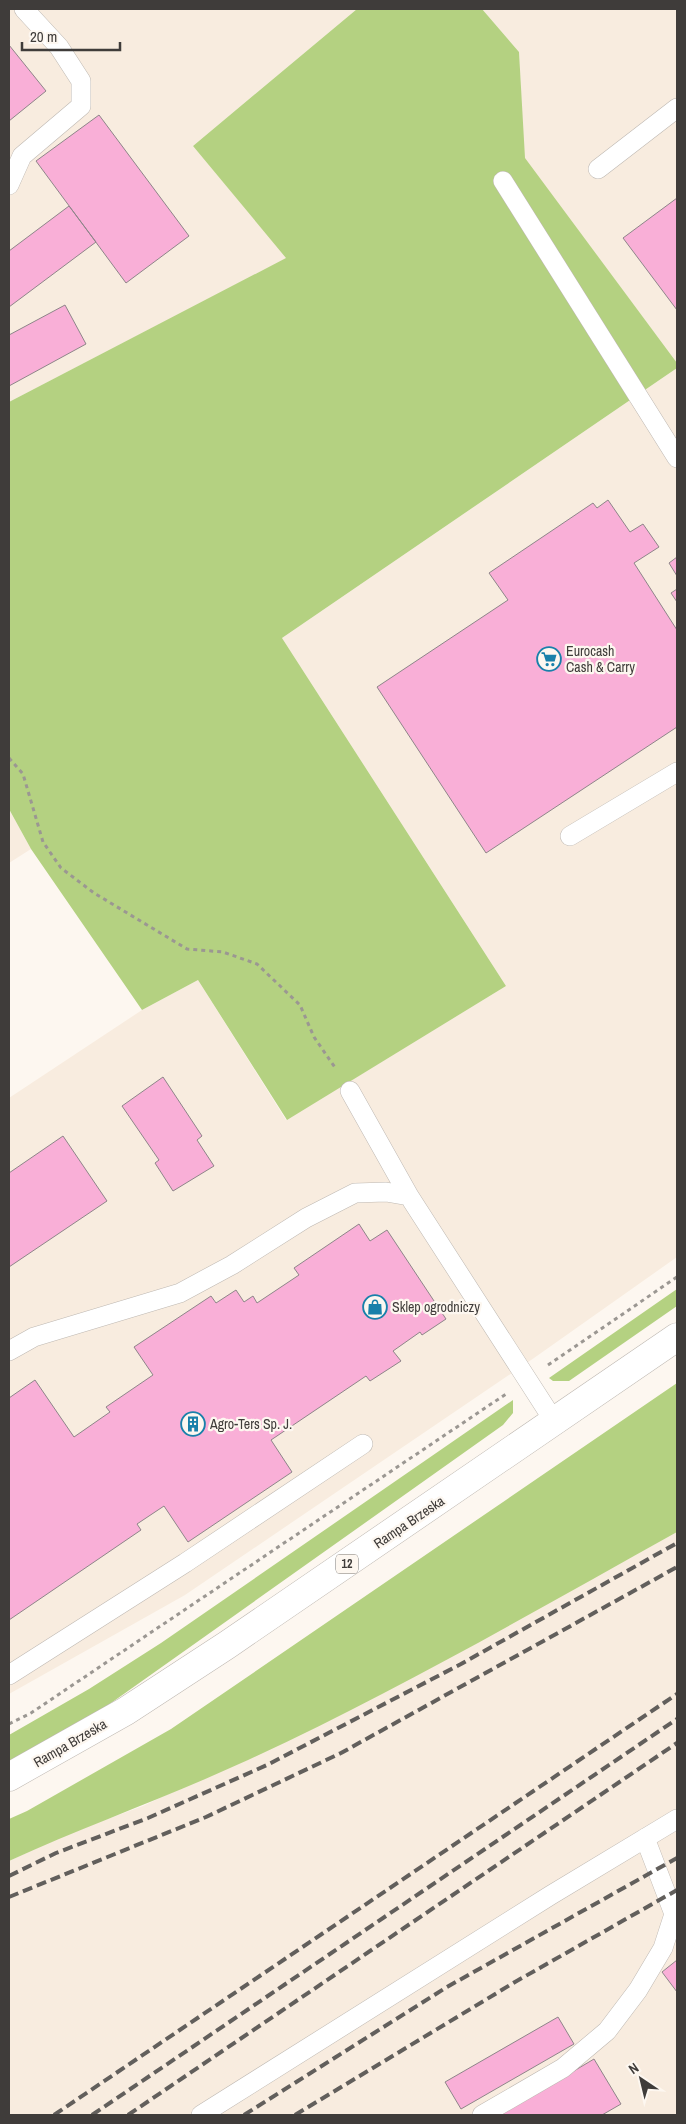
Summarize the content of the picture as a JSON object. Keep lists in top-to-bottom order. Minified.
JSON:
{"streets":{"highway":["Rampa Brzeska","12"]},"places":{"supermarket":["Eurocash Cash & Carry"],"shop":["Sklep ogrodniczy"],"building":["Agro-Ters Sp. J."]},"scale_bar":"20 m","north":"top left"}
